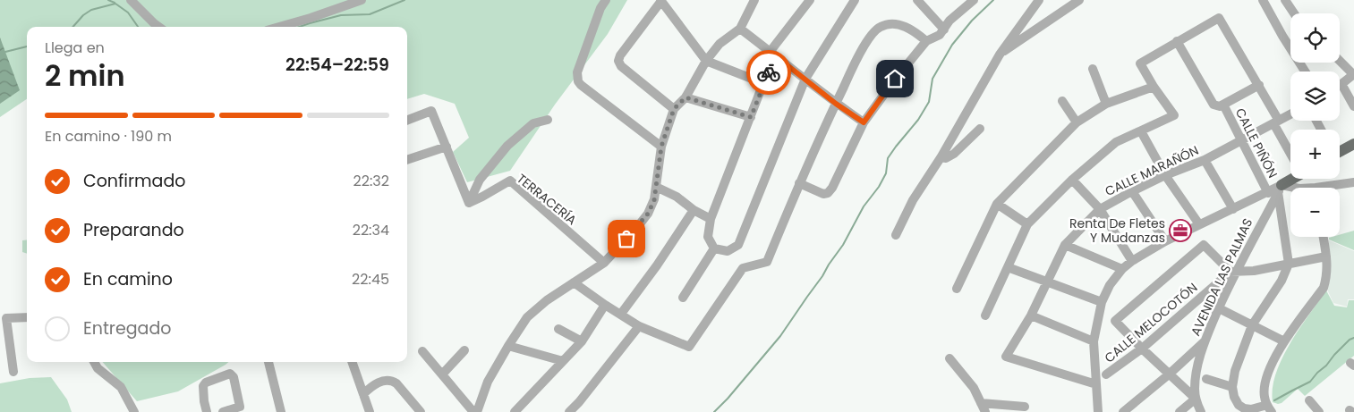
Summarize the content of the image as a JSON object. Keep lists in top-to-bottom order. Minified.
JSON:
{"streets":{"street":["CALLE PIÑÓN","CALLE MARAÑÓN","TERRACERÍA","AVENIDA LAS PALMAS","CALLE MELOCOTÓN"]},"crossings":[["CALLE PIÑÓN","CALLE MARAÑÓN"],["AVENIDA LAS PALMAS","CALLE MELOCOTÓN"]],"places":{"office":["Renta De Fletes Y Mudanzas"]},"page":{"map_buttons":["+","−"],"heading":["2 min","Llega en","22:54–22:59"],"bar":"En camino · 190 m","list":[["Confirmado","22:32"],["Preparando","22:34"],["En camino","22:45"],"Entregado"]}}
